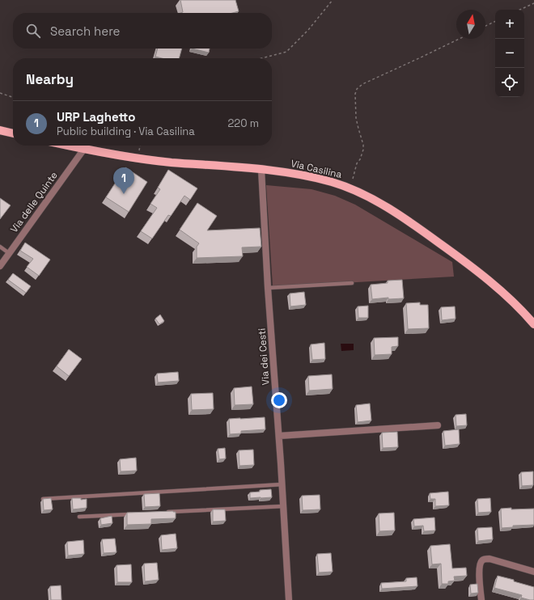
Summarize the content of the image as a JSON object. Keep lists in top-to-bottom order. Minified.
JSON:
{"streets":{"main road":["Via Casilina"],"street":["Via delle Quinte","Via dei Cesti"]},"crossings":[["Via Casilina","Via delle Quinte"],["Via Casilina","Via dei Cesti"]],"north":"top","page":{"map_buttons":["+","−"],"search":"Search here","heading":"Nearby","list":[{"mark":"1","name":"URP Laghetto","note":"Public building · Via Casilina","value":"220 m"}],"pins":"1"}}
